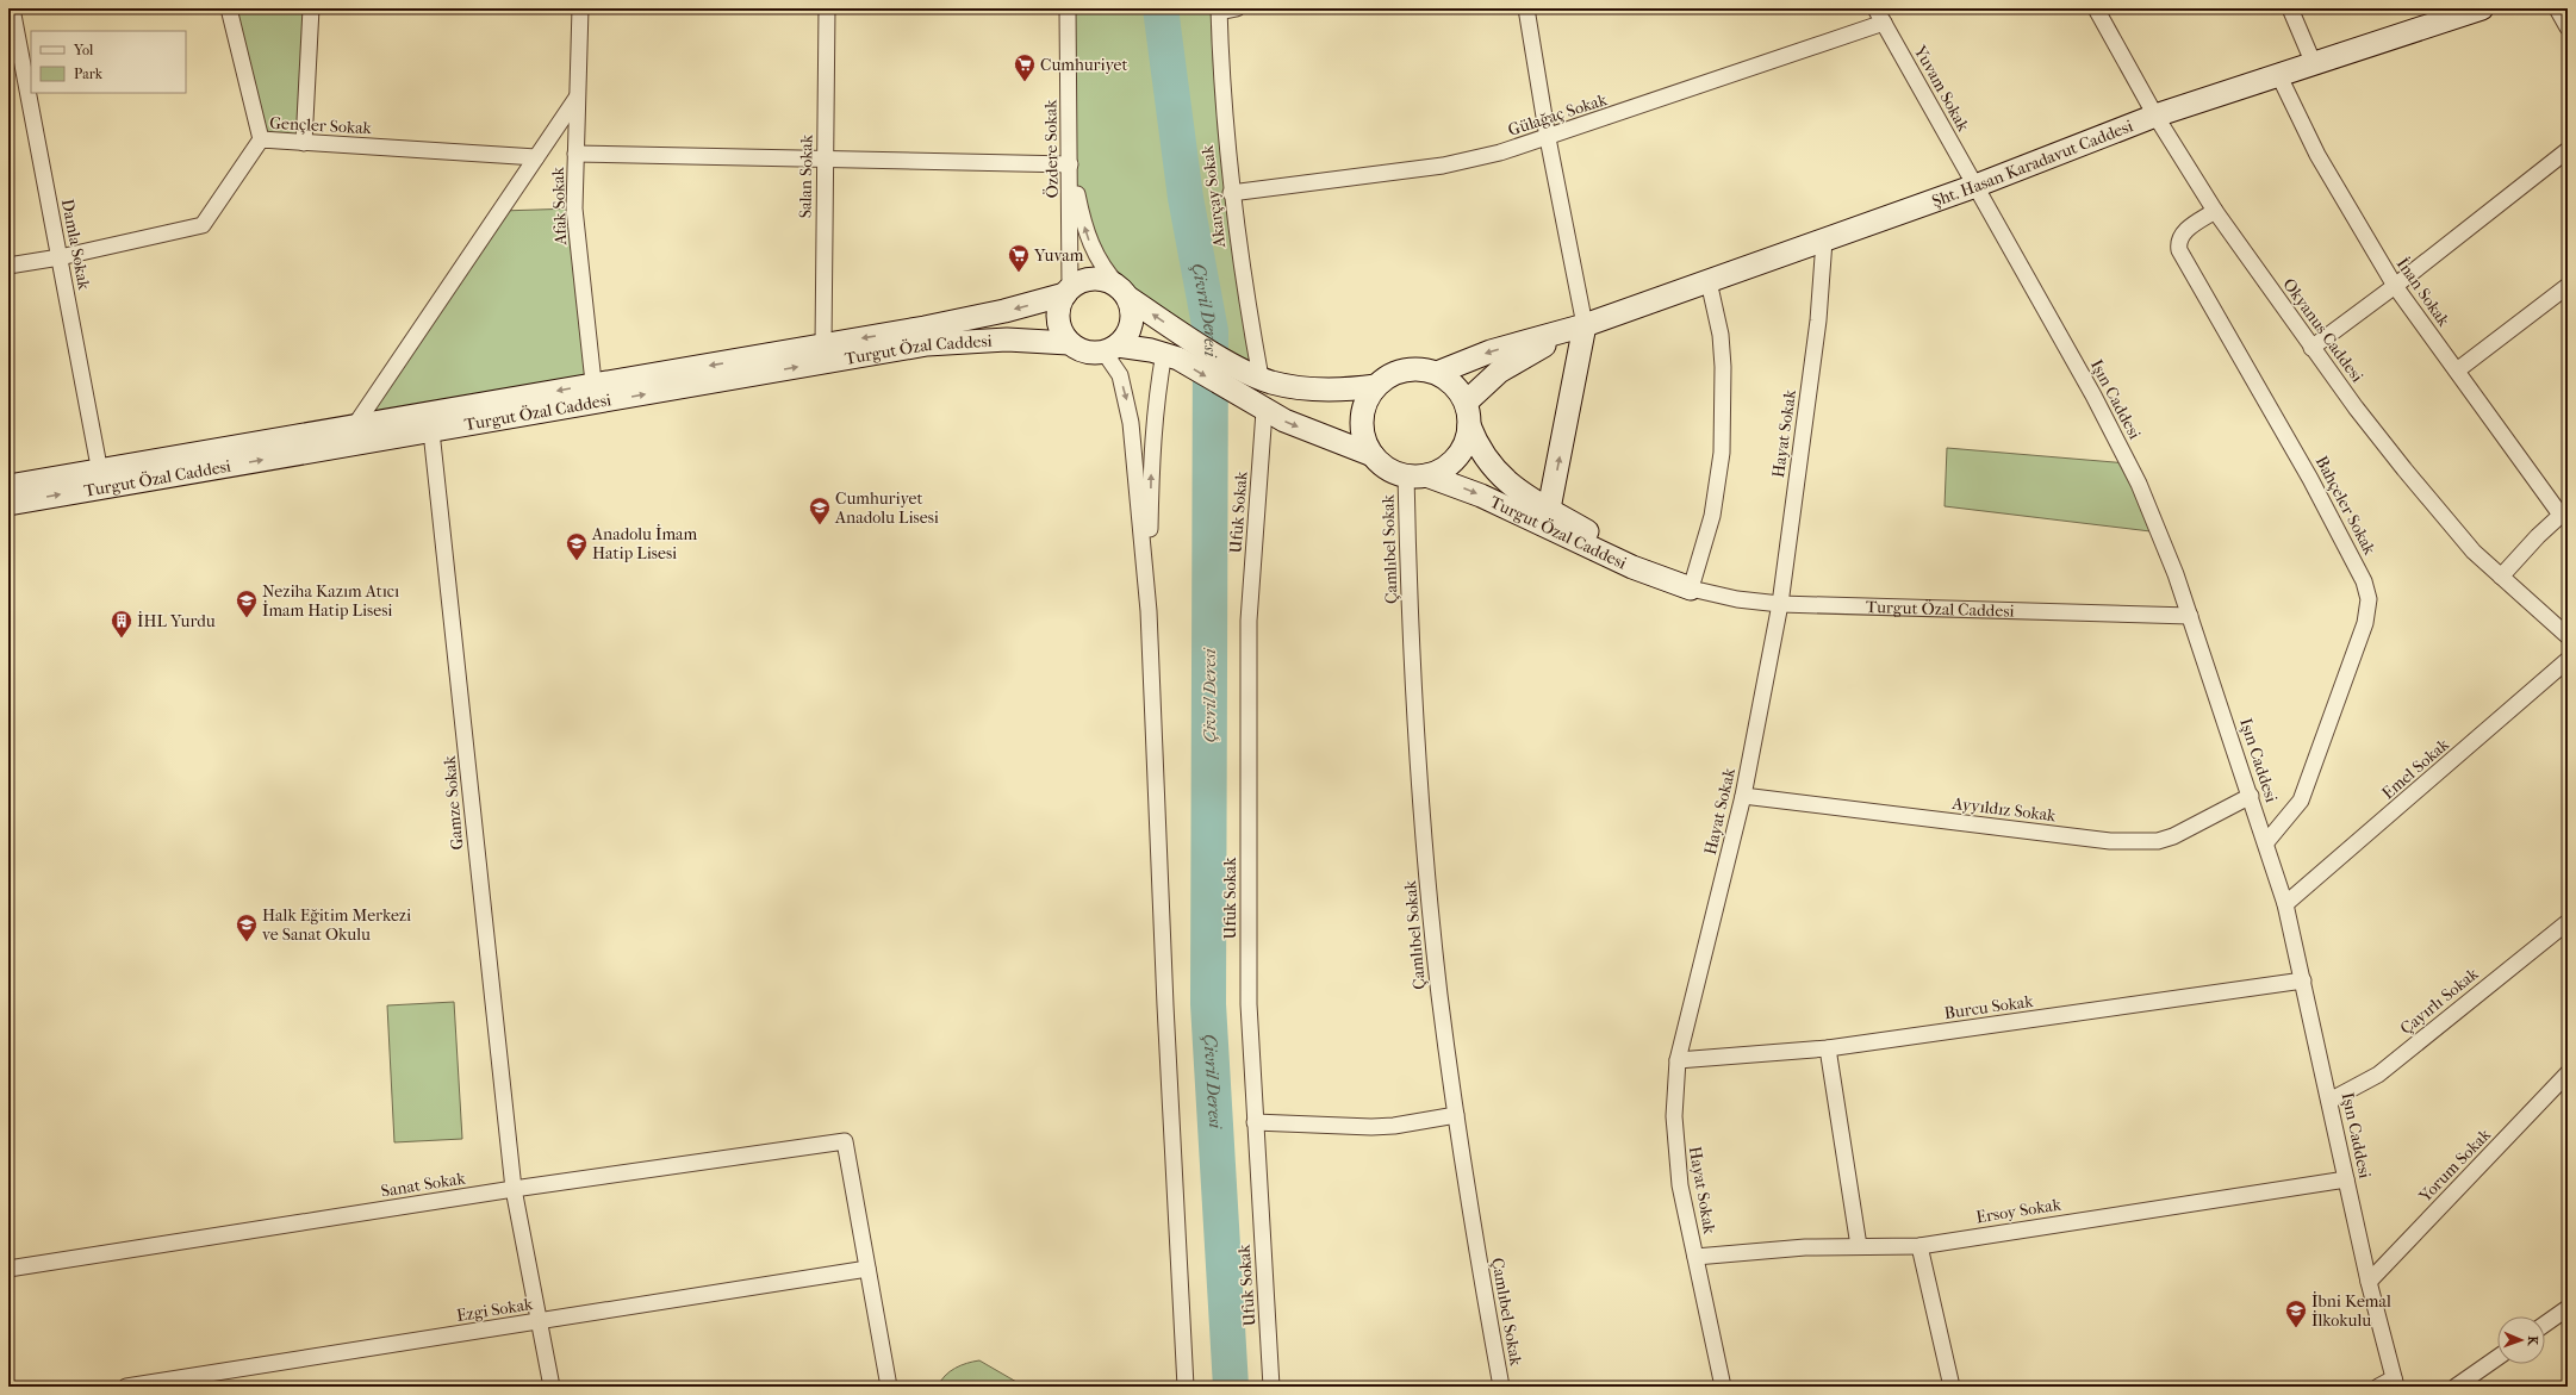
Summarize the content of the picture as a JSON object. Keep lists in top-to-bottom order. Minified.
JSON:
{"streets":{"street":["Yuvam Sokak","Gülağaç Sokak","Gençler Sokak","Özdere Sokak","Şht. Hasan Karadavut Caddesi","Salan Sokak","Akarçay Sokak","Afak Sokak","Damla Sokak","İnan Sokak","Okyanus Caddesi","Turgut Özal Caddesi","Işın Caddesi","Hayat Sokak","Bahçeler Sokak","Ufuk Sokak","Çamlıbel Sokak","Emel Sokak","Gamze Sokak","Ayyıldız Sokak","Çayırlı Sokak","Burcu Sokak","Yorum Sokak","Sanat Sokak","Ersoy Sokak","Ezgi Sokak"]},"crossings":[["Yuvam Sokak","Gülağaç Sokak"],["Yuvam Sokak","Şht. Hasan Karadavut Caddesi"],["Yuvam Sokak","Işın Caddesi"],["Gülağaç Sokak","Akarçay Sokak"],["Gençler Sokak","Damla Sokak"],["Özdere Sokak","Turgut Özal Caddesi"],["Şht. Hasan Karadavut Caddesi","İnan Sokak"],["Şht. Hasan Karadavut Caddesi","Okyanus Caddesi"],["Şht. Hasan Karadavut Caddesi","Işın Caddesi"],["Şht. Hasan Karadavut Caddesi","Hayat Sokak"],["Salan Sokak","Turgut Özal Caddesi"],["Afak Sokak","Turgut Özal Caddesi"],["Damla Sokak","Turgut Özal Caddesi"],["Okyanus Caddesi","Bahçeler Sokak"],["Turgut Özal Caddesi","Işın Caddesi"],["Turgut Özal Caddesi","Hayat Sokak"],["Turgut Özal Caddesi","Çamlıbel Sokak"],["Turgut Özal Caddesi","Gamze Sokak"],["Işın Caddesi","Bahçeler Sokak"],["Işın Caddesi","Emel Sokak"],["Işın Caddesi","Ayyıldız Sokak"],["Işın Caddesi","Çayırlı Sokak"],["Işın Caddesi","Burcu Sokak"],["Işın Caddesi","Yorum Sokak"],["Işın Caddesi","Ersoy Sokak"],["Hayat Sokak","Ayyıldız Sokak"],["Hayat Sokak","Burcu Sokak"],["Hayat Sokak","Ersoy Sokak"],["Gamze Sokak","Sanat Sokak"],["Gamze Sokak","Ezgi Sokak"],["Sanat Sokak","Ezgi Sokak"]],"water":["Çivril Deresi"],"places":{"supermarket":["Cumhuriyet","Yuvam"],"school or university":["Cumhuriyet Anadolu Lisesi","Anadolu İmam Hatip Lisesi","Neziha Kazım Atıcı İmam Hatip Lisesi","Halk Eğitim Merkezi ve Sanat Okulu","İbni Kemal İlkokulu"],"building":["İHL Yurdu"]},"legend":["Yol","Park"],"north":"right"}
